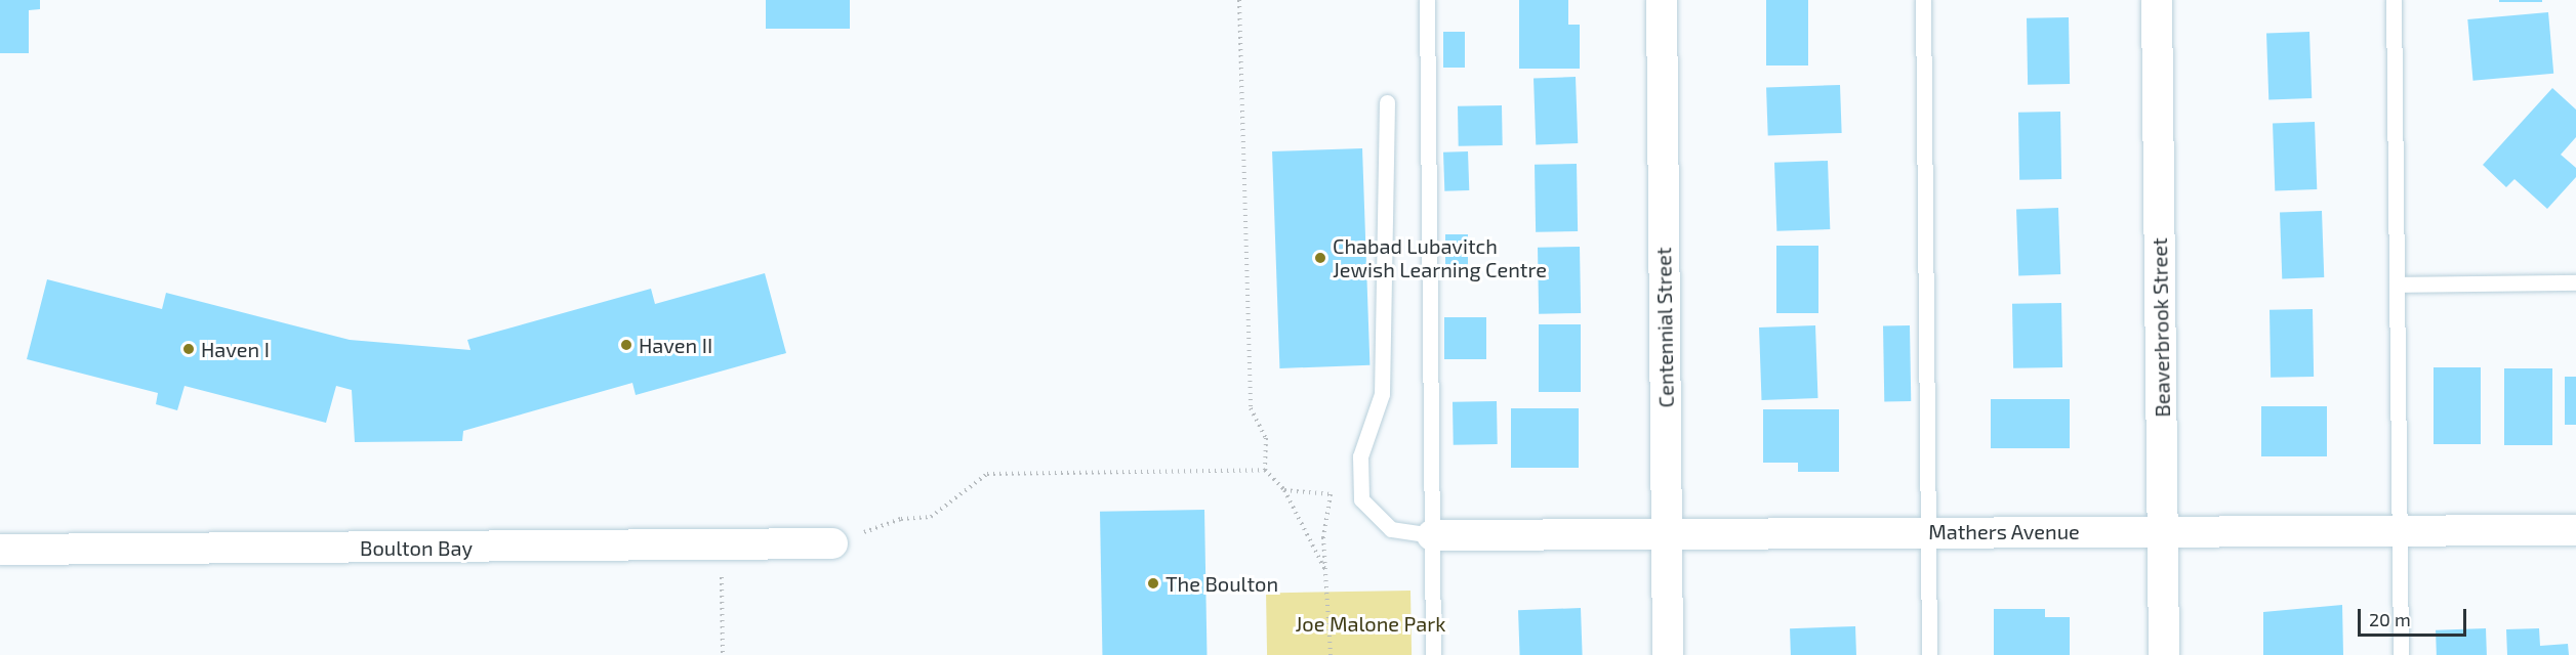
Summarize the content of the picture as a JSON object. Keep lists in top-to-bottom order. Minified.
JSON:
{"streets":{"street":["Centennial Street","Beaverbrook Street","Mathers Avenue","Boulton Bay"]},"crossings":[["Centennial Street","Mathers Avenue"],["Beaverbrook Street","Mathers Avenue"]],"parks":["Joe Malone Park"],"places":["Chabad Lubavitch Jewish Learning Centre","Haven II","Haven I","The Boulton"],"scale_bar":"20 m"}
